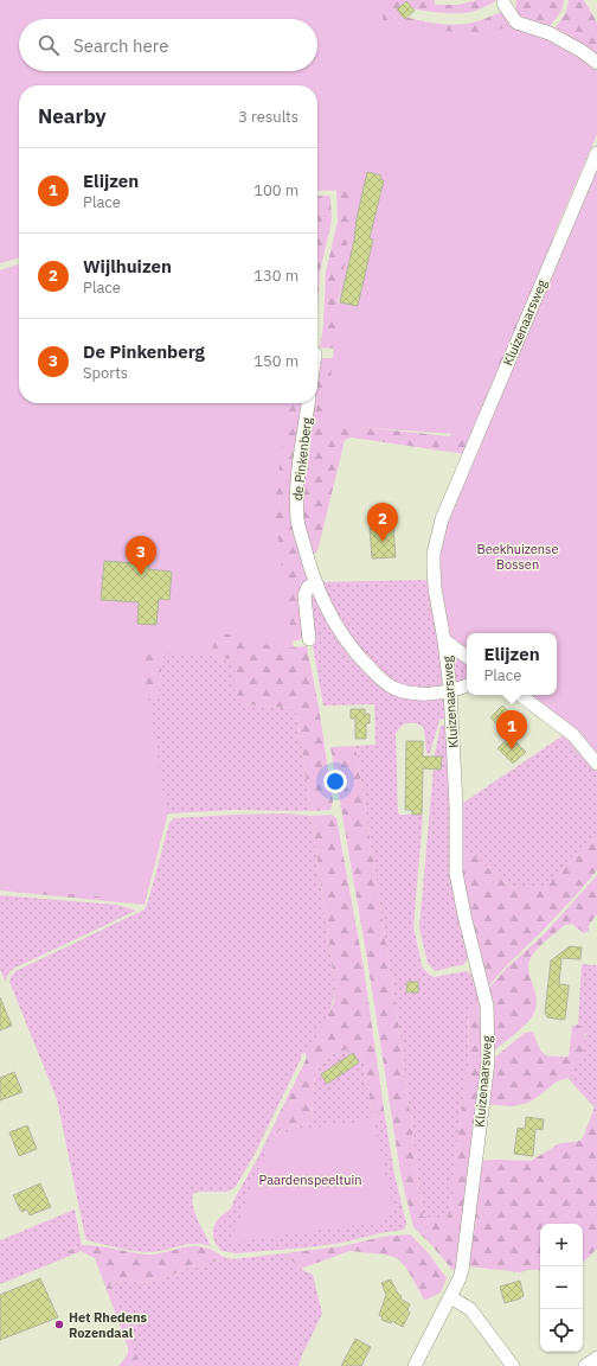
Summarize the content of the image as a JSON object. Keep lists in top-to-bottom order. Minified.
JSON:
{"streets":{"street":["Kluizenaarsweg","de Pinkenberg"]},"crossings":[["Kluizenaarsweg","de Pinkenberg"]],"parks":["Beekhuizense Bossen","Paardenspeeltuin"],"places":["Het Rhedens Rozendaal"],"page":{"search":"Search here","heading":["Nearby","3 results"],"list":[{"mark":"1","name":"Elijzen","note":"Place","value":"100 m"},{"mark":"2","name":"Wijlhuizen","note":"Place","value":"130 m"},{"mark":"3","name":"De Pinkenberg","note":"Sports","value":"150 m"}],"pins":["2","3","1"],"popup":["Elijzen","Place"],"map_buttons":["+","−"]}}
